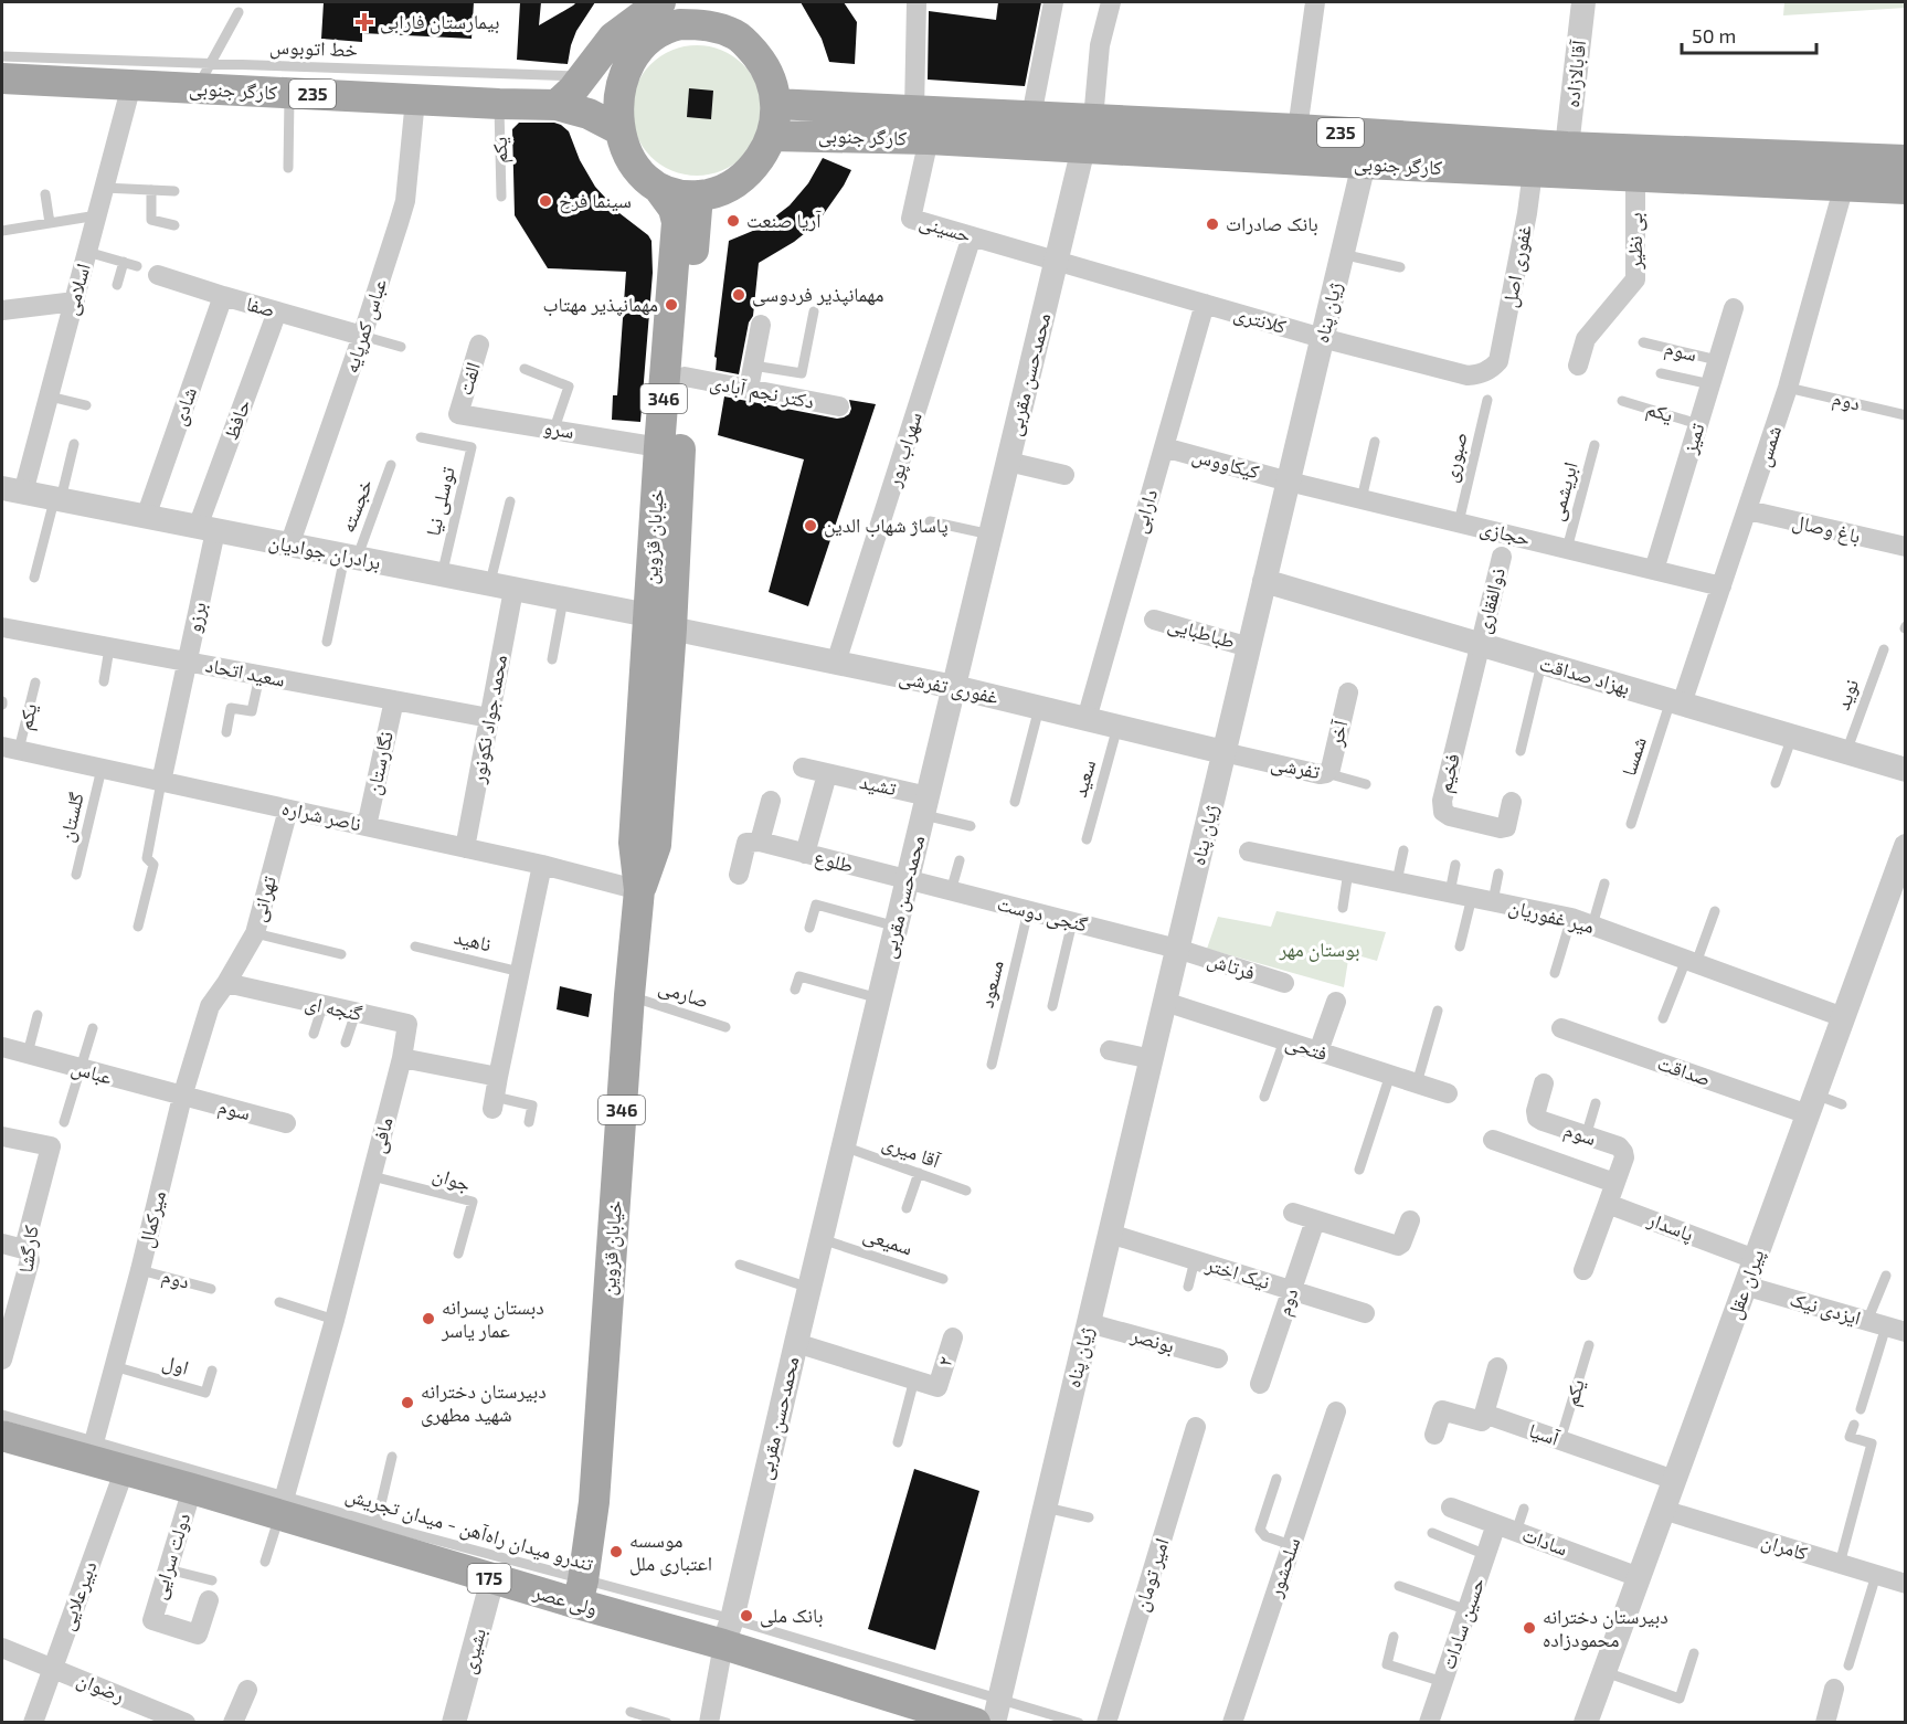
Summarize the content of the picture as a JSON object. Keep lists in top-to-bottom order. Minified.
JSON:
{"streets":{"main road":["کارگر جنوبی","235","346","خیابان قزوین","175","ولی عصر"],"street":["آقابالازاده","حسینی","بی نظیر","غفوری اصل","اسلامی","صفا","ژیان پناه","کلانتری","عباس کمرپایه","سوم","محمدحسن مقربی","الفت","دکتر نجم آبادی","دوم","شادی","حافظ","سرو","تمیز","شمس","سهراب پور","کیکاووس","دارابی","باغ وصال","حجازی","برادران جوادیان","ذوالفقاری","برزو","طباطبایی","سعید اتحاد","بهزاد صداقت","غفوری تفرشی","محمد جواد نکونور","آخر","نگارستان","تفرشی","فخیم","تشید","ناصر شراره","طلوع","تهرانی","گنجی دوست","میر غفوریان","فرتاش","گنجه ای","فتحی","صداقت","عباس","مافی","میرکمال","پاسدار","کارگشا","نیک اختر","پیران عقل","ایزدی نیک","بونصر","۲","آسیا","سادات","کامران","دولت سرایی","سلحشور","امیر تومان","دبیرعلایی","حسین سادات","بشیری","رضوان"],"lane":["خط اتوبوس","یکم","صبوری","ابریشمی","توسلی نیا","خجسته","نوید","شمسا","سعید","گلستان","ناهید","مسعود","صارمی","آقا میری","جوان","سمیعی","اول","تندرو میدان راه‌آهن - میدان تجریش"]},"crossings":[["خط اتوبوس","کارگر جنوبی"],["خط اتوبوس","خیابان قزوین"],["آقابالازاده","کارگر جنوبی"],["کارگر جنوبی","یکم"],["کارگر جنوبی","حسینی"],["کارگر جنوبی","بی نظیر"],["کارگر جنوبی","غفوری اصل"],["کارگر جنوبی","اسلامی"],["کارگر جنوبی","ژیان پناه"],["کارگر جنوبی","عباس کمرپایه"],["کارگر جنوبی","محمدحسن مقربی"],["کارگر جنوبی","شمس"],["کارگر جنوبی","خیابان قزوین"],["یکم","تمیز"],["یکم","ناصر شراره"],["یکم","آسیا"],["حسینی","کلانتری"],["حسینی","محمدحسن مقربی"],["حسینی","سهراب پور"],["غفوری اصل","کلانتری"],["اسلامی","برادران جوادیان"],["صفا","عباس کمرپایه"],["صفا","شادی"],["صفا","حافظ"],["ژیان پناه","کلانتری"],["ژیان پناه","کیکاووس"],["ژیان پناه","حجازی"],["ژیان پناه","طباطبایی"],["ژیان پناه","بهزاد صداقت"],["ژیان پناه","غفوری تفرشی"],["ژیان پناه","تفرشی"],["ژیان پناه","گنجی دوست"],["ژیان پناه","فرتاش"],["ژیان پناه","فتحی"],["ژیان پناه","نیک اختر"],["ژیان پناه","بونصر"],["کلانتری","محمدحسن مقربی"],["کلانتری","دارابی"],["عباس کمرپایه","برادران جوادیان"],["سوم","تمیز"],["سوم","عباس"],["سوم","میرکمال"],["محمدحسن مقربی","غفوری تفرشی"],["محمدحسن مقربی","تشید"],["محمدحسن مقربی","طلوع"],["محمدحسن مقربی","گنجی دوست"],["محمدحسن مقربی","آقا میری"],["محمدحسن مقربی","سمیعی"],["محمدحسن مقربی","ولی عصر"],["الفت","سرو"],["دکتر نجم آبادی","خیابان قزوین"],["دوم","شمس"],["دوم","میرکمال"],["دوم","نیک اختر"],["شادی","برادران جوادیان"],["حافظ","برادران جوادیان"],["حافظ","برزو"],["سرو","خیابان قزوین"],["تمیز","حجازی"],["شمس","باغ وصال"],["شمس","حجازی"],["شمس","بهزاد صداقت"],["شمس","شمسا"],["سهراب پور","غفوری تفرشی"],["صبوری","حجازی"],["کیکاووس","دارابی"],["کیکاووس","حجازی"],["ابریشمی","حجازی"],["توسلی نیا","برادران جوادیان"],["خجسته","برادران جوادیان"],["دارابی","غفوری تفرشی"],["خیابان قزوین","برادران جوادیان"],["خیابان قزوین","غفوری تفرشی"],["خیابان قزوین","ناصر شراره"],["خیابان قزوین","صارمی"],["خیابان قزوین","تندرو میدان راه‌آهن - میدان تجریش"],["خیابان قزوین","ولی عصر"],["برادران جوادیان","برزو"],["برادران جوادیان","غفوری تفرشی"],["برادران جوادیان","محمد جواد نکونور"],["ذوالفقاری","بهزاد صداقت"],["ذوالفقاری","فخیم"],["برزو","سعید اتحاد"],["برزو","ناصر شراره"],["سعید اتحاد","محمد جواد نکونور"],["سعید اتحاد","نگارستان"],["بهزاد صداقت","نوید"],["بهزاد صداقت","شمسا"],["بهزاد صداقت","فخیم"],["غفوری تفرشی","تفرشی"],["غفوری تفرشی","سعید"],["محمد جواد نکونور","ناصر شراره"],["آخر","تفرشی"],["نگارستان","ناصر شراره"],["ناصر شراره","گلستان"],["ناصر شراره","تهرانی"],["طلوع","گنجی دوست"],["تهرانی","گنجه ای"],["تهرانی","میرکمال"],["گنجی دوست","فرتاش"],["گنجی دوست","مسعود"],["میر غفوریان","پیران عقل"],["گنجه ای","مافی"],["گنجه ای","میرکمال"],["صداقت","پیران عقل"],["عباس","میرکمال"],["مافی","جوان"],["مافی","ولی عصر"],["میرکمال","اول"],["میرکمال","ولی عصر"],["پاسدار","پیران عقل"],["پیران عقل","ایزدی نیک"],["پیران عقل","آسیا"],["پیران عقل","سادات"],["پیران عقل","کامران"],["تندرو میدان راه‌آهن - میدان تجریش","ولی عصر"],["سادات","حسین سادات"],["دولت سرایی","ولی عصر"],["دبیرعلایی","ولی عصر"],["دبیرعلایی","رضوان"],["ولی عصر","بشیری"]],"parks":["بوستان مهر"],"places":{"health":["بیمارستان فارابی"],"other":["سینما فرخ","آریا صنعت","بانک صادرات","مهمانپذیر فردوسی","مهمانپذیر مهتاب","پاساژ شهاب الدین","دبستان پسرانه عمار یاسر","دبیرستان دخترانه شهید مطهری","موسسه اعتباری ملل","بانک ملی","دبیرستان دخترانه محمودزاده"]},"scale_bar":"50 m"}
